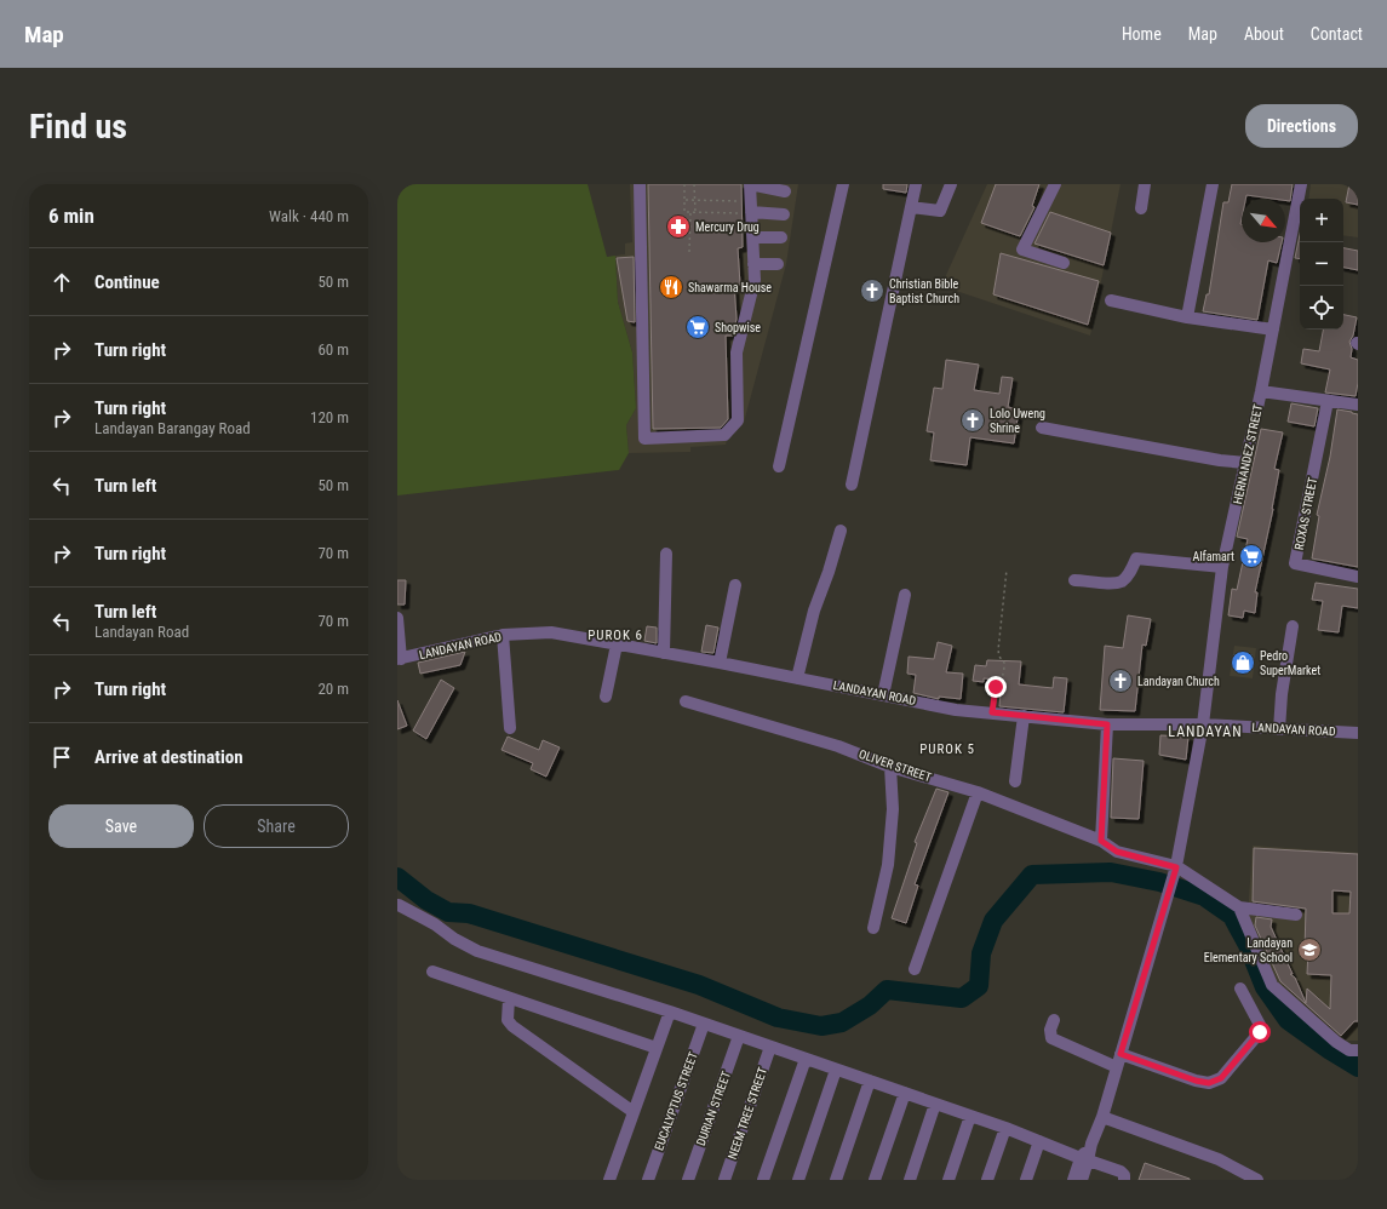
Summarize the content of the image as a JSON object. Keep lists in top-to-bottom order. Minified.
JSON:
{"streets":{"street":["HERNANDEZ STREET","ROXAS STREET","LANDAYAN ROAD","OLIVER STREET","EUCALYPTUS STREET","DURIAN STREET","NEEM TREE STREET"]},"crossings":[["HERNANDEZ STREET","LANDAYAN ROAD"],["HERNANDEZ STREET","OLIVER STREET"]],"districts":["PUROK 6","LANDAYAN","PUROK 5"],"places":{"pharmacy":["Mercury Drug"],"restaurant":["Shawarma House"],"church":["Christian Bible Baptist Church","Lolo Uweng Shrine","Landayan Church"],"supermarket":["Shopwise","Alfamart"],"shop":["Pedro SuperMarket"],"school or university":["Landayan Elementary School"]},"north":"bottom right","page":{"header":"Map","nav":["Home","Map","About","Contact"],"buttons":["Directions",["Save","Share"]],"title":"Find us","heading":["6 min","Walk · 440 m"],"map_buttons":["+","−"],"list":[["Continue","50 m"],["Turn right","60 m"],["Turn right","Landayan Barangay Road","120 m"],["Turn left","50 m"],["Turn right","70 m"],["Turn left","Landayan Road","70 m"],["Turn right","20 m"],"Arrive at destination"]}}
